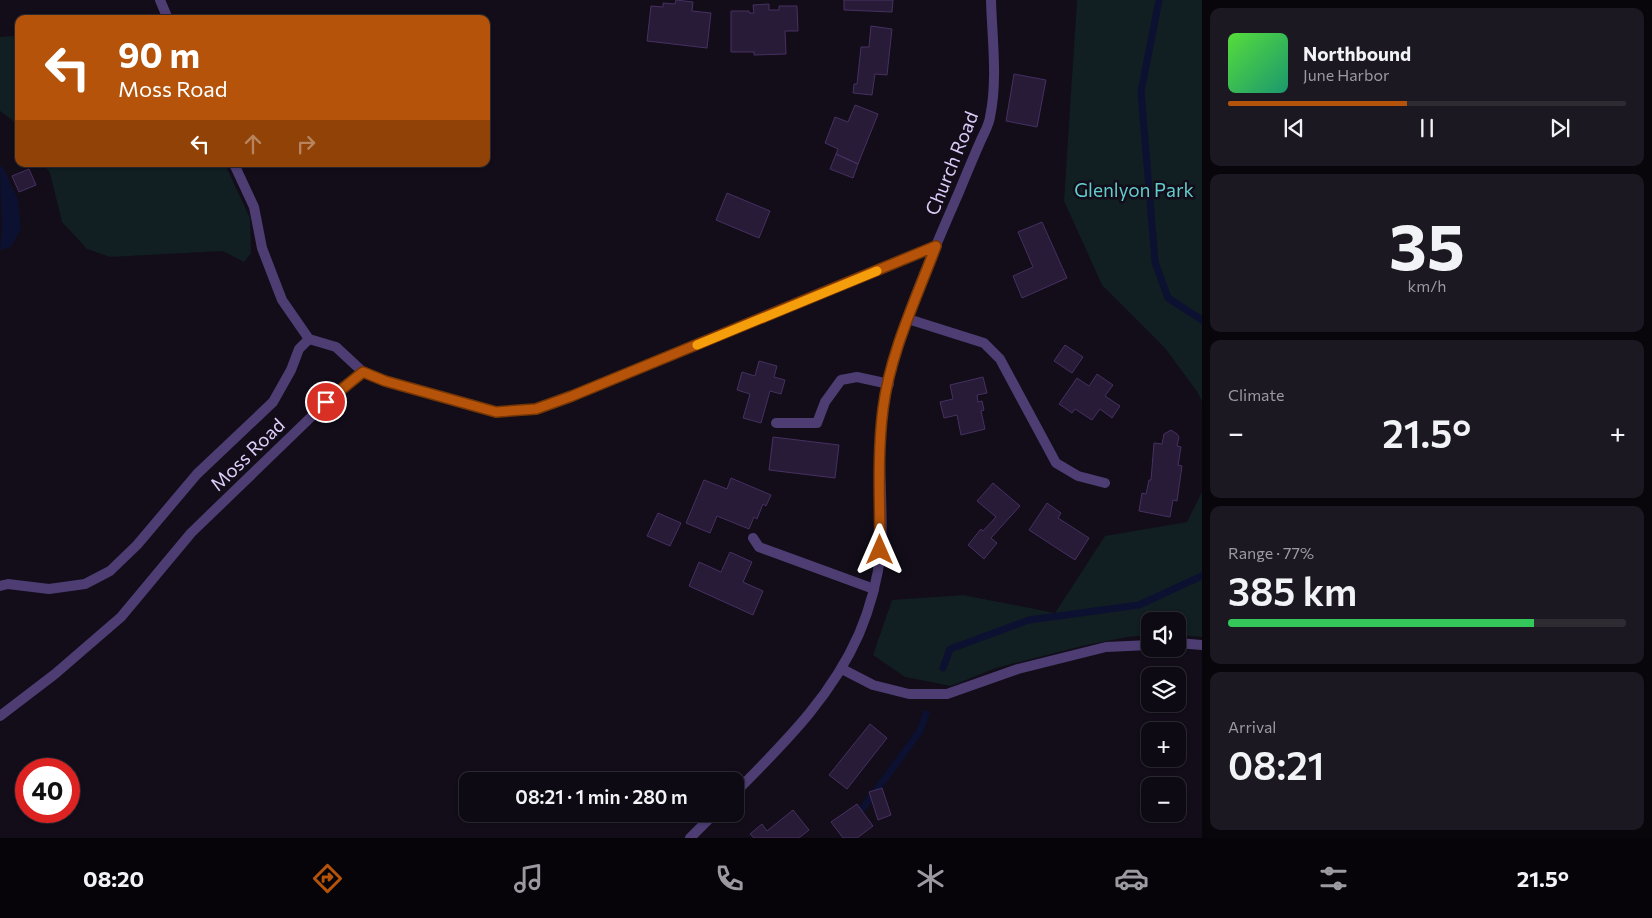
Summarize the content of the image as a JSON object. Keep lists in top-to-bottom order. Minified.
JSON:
{"streets":{"street":["Church Road","Moss Road"]},"parks":["Glenlyon Park"],"page":{"turn":["90 m","Moss Road"],"song":["Northbound","June Harbor"],"tile":[["35","km/h"],"Climate",["Range · 77%","385 km"],["Arrival","08:21"]],"heat":["−","21.5°","+"],"map_buttons":["+","−"],"limit":"40","trip":"08:21 · 1 min · 280 m","tabs":["08:20","21.5°"]}}
